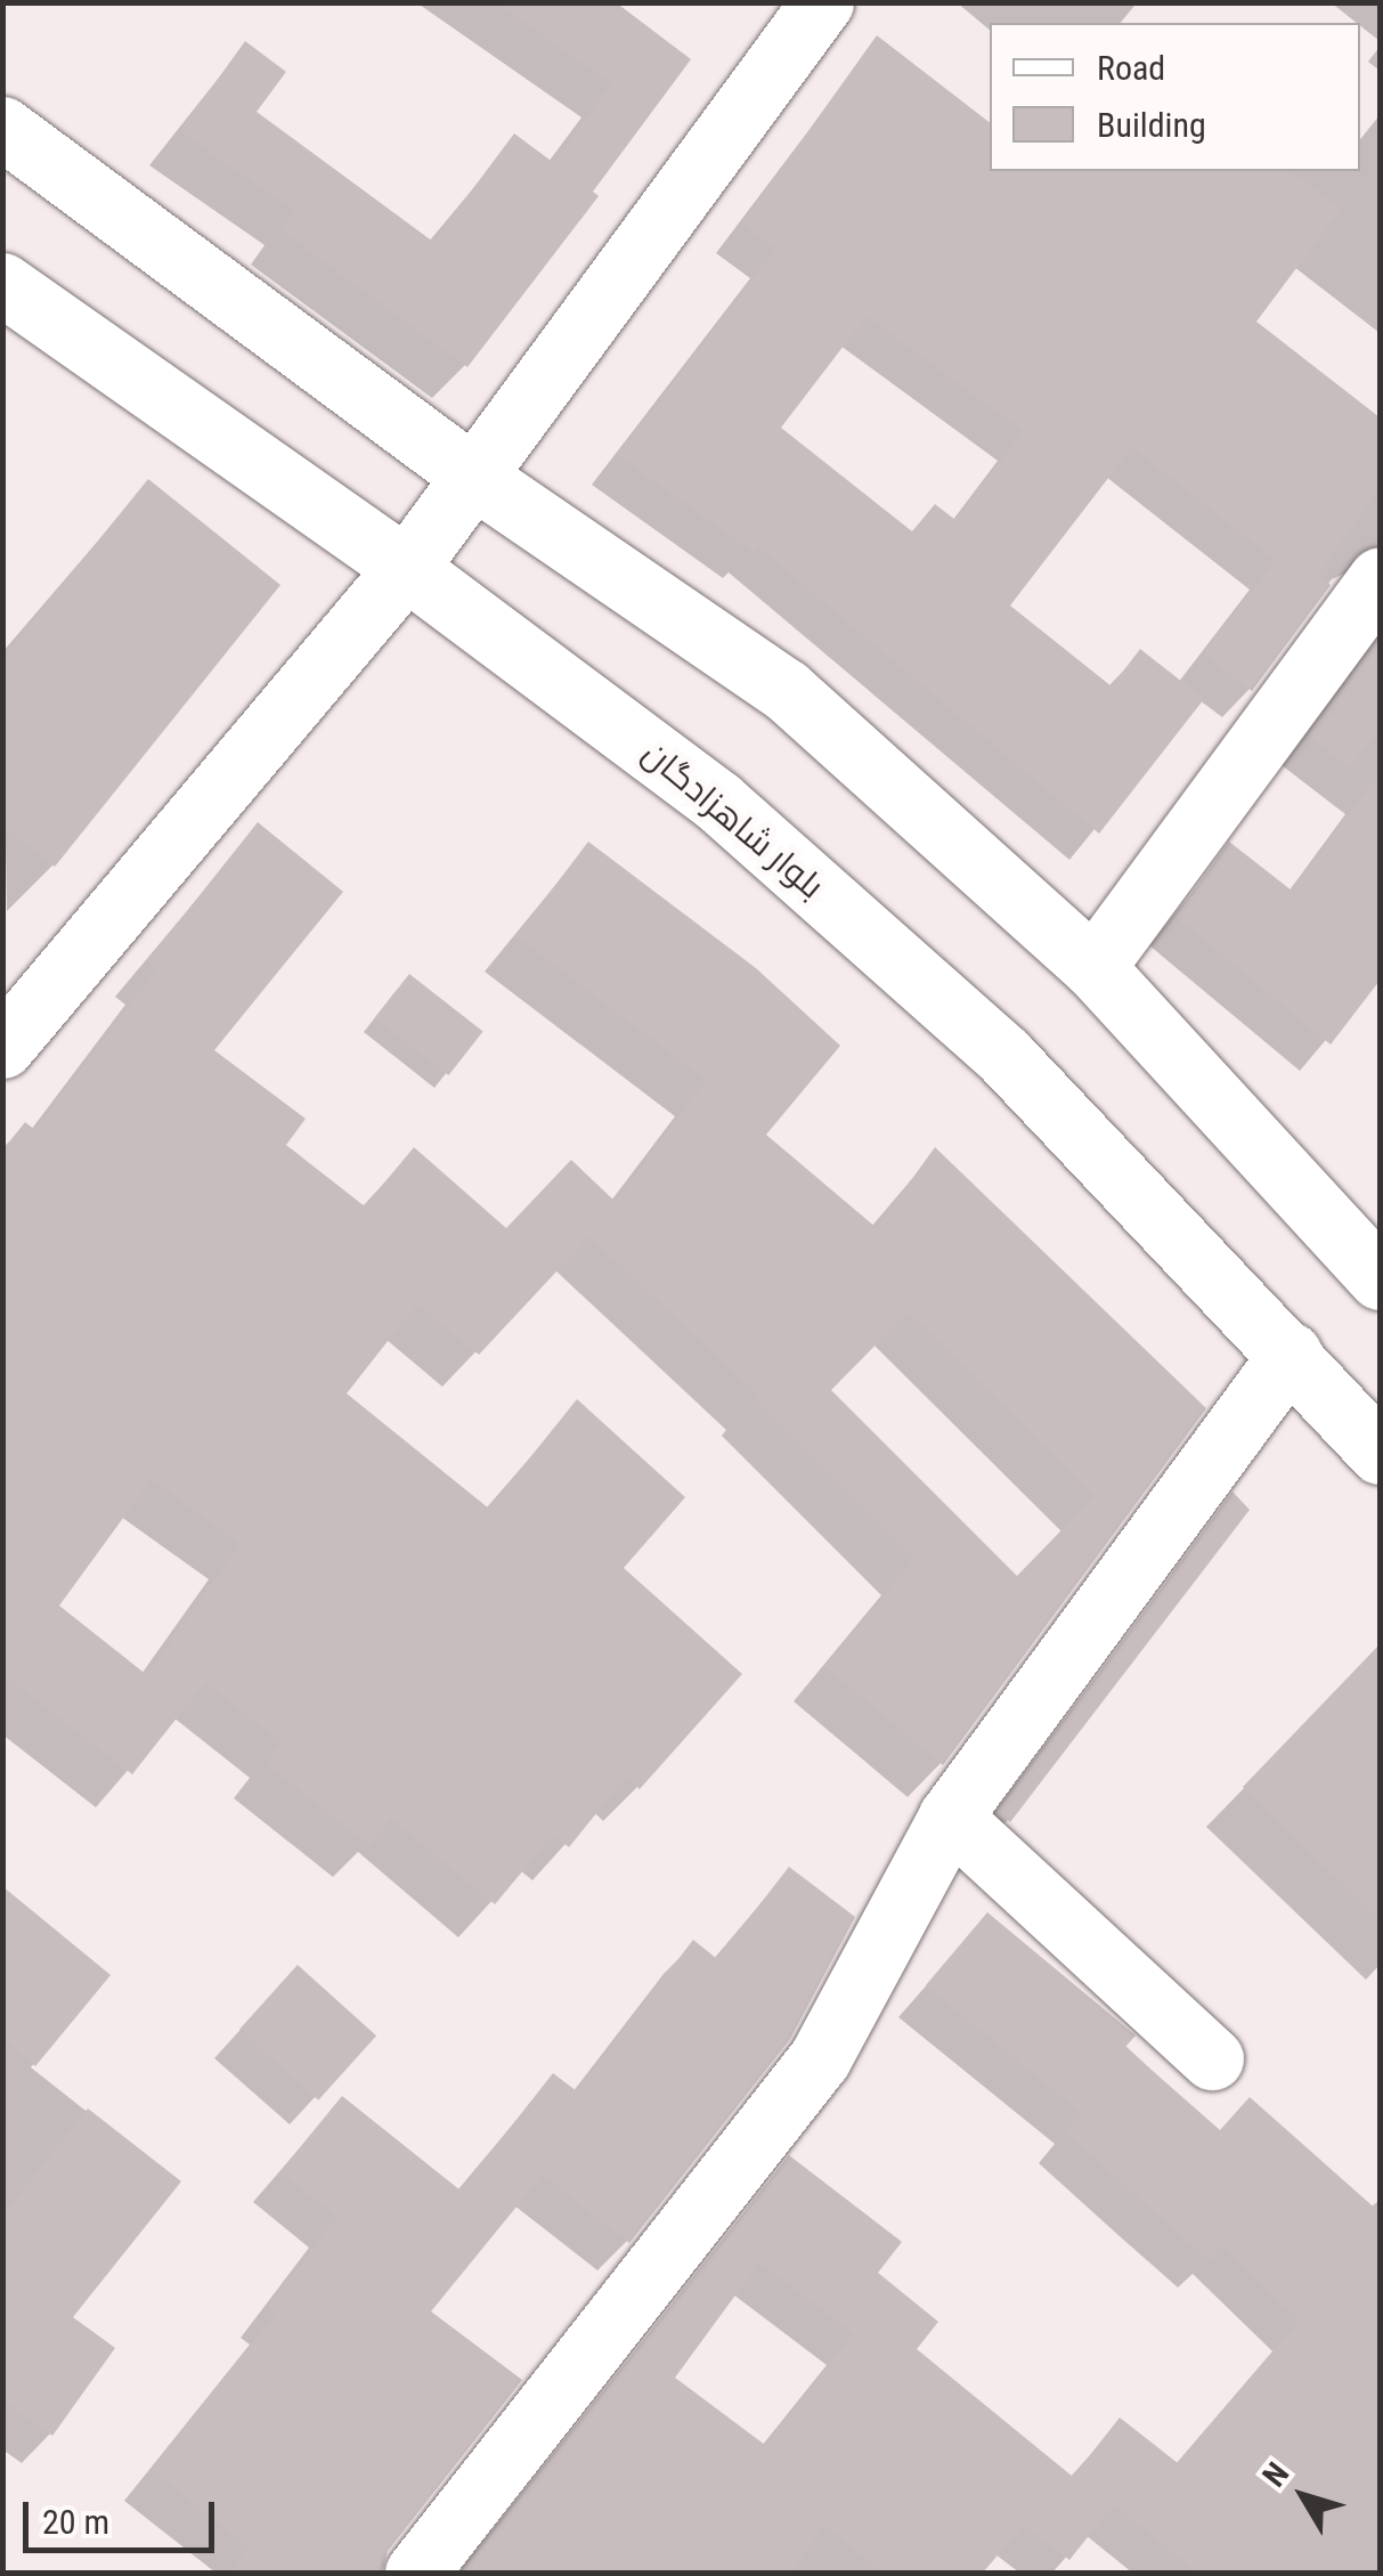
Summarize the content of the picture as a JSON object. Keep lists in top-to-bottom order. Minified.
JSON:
{"streets":{"street":["بلوار شاهزادگان"]},"legend":["Road","Building"],"scale_bar":"20 m","north":"top left"}
